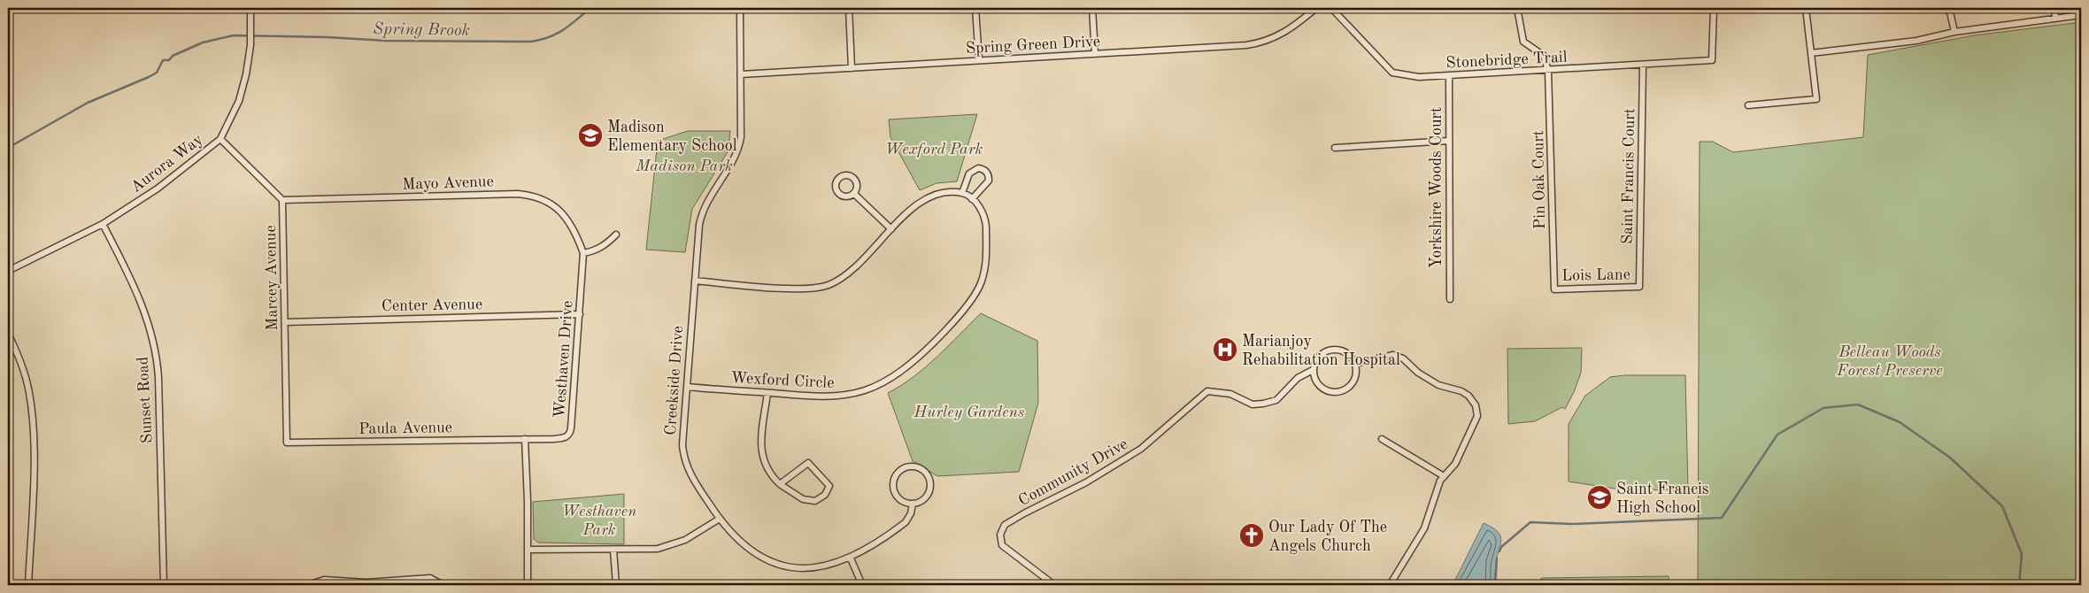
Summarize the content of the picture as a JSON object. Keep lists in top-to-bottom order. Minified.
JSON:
{"streets":{"street":["Spring Green Drive","Stonebridge Trail","Aurora Way","Saint Francis Court","Pin Oak Court","Mayo Avenue","Yorkshire Woods Court","Lois Lane","Marcey Avenue","Center Avenue","Westhaven Drive","Wexford Circle","Creekside Drive","Sunset Road","Paula Avenue","Community Drive"]},"crossings":[["Spring Green Drive","Creekside Drive"],["Stonebridge Trail","Saint Francis Court"],["Stonebridge Trail","Pin Oak Court"],["Stonebridge Trail","Yorkshire Woods Court"],["Aurora Way","Sunset Road"],["Saint Francis Court","Lois Lane"],["Pin Oak Court","Lois Lane"],["Mayo Avenue","Marcey Avenue"],["Mayo Avenue","Westhaven Drive"],["Marcey Avenue","Center Avenue"],["Marcey Avenue","Paula Avenue"],["Center Avenue","Westhaven Drive"],["Westhaven Drive","Paula Avenue"],["Wexford Circle","Creekside Drive"]],"water":["Spring Brook"],"parks":["Wexford Park","Madison Park","Belleau Woods Forest Preserve","Hurley Gardens","Westhaven Park"],"places":{"school or university":["Madison Elementary School","Saint Francis High School"],"hospital":["Marianjoy Rehabilitation Hospital"],"church":["Our Lady Of The Angels Church"]}}
